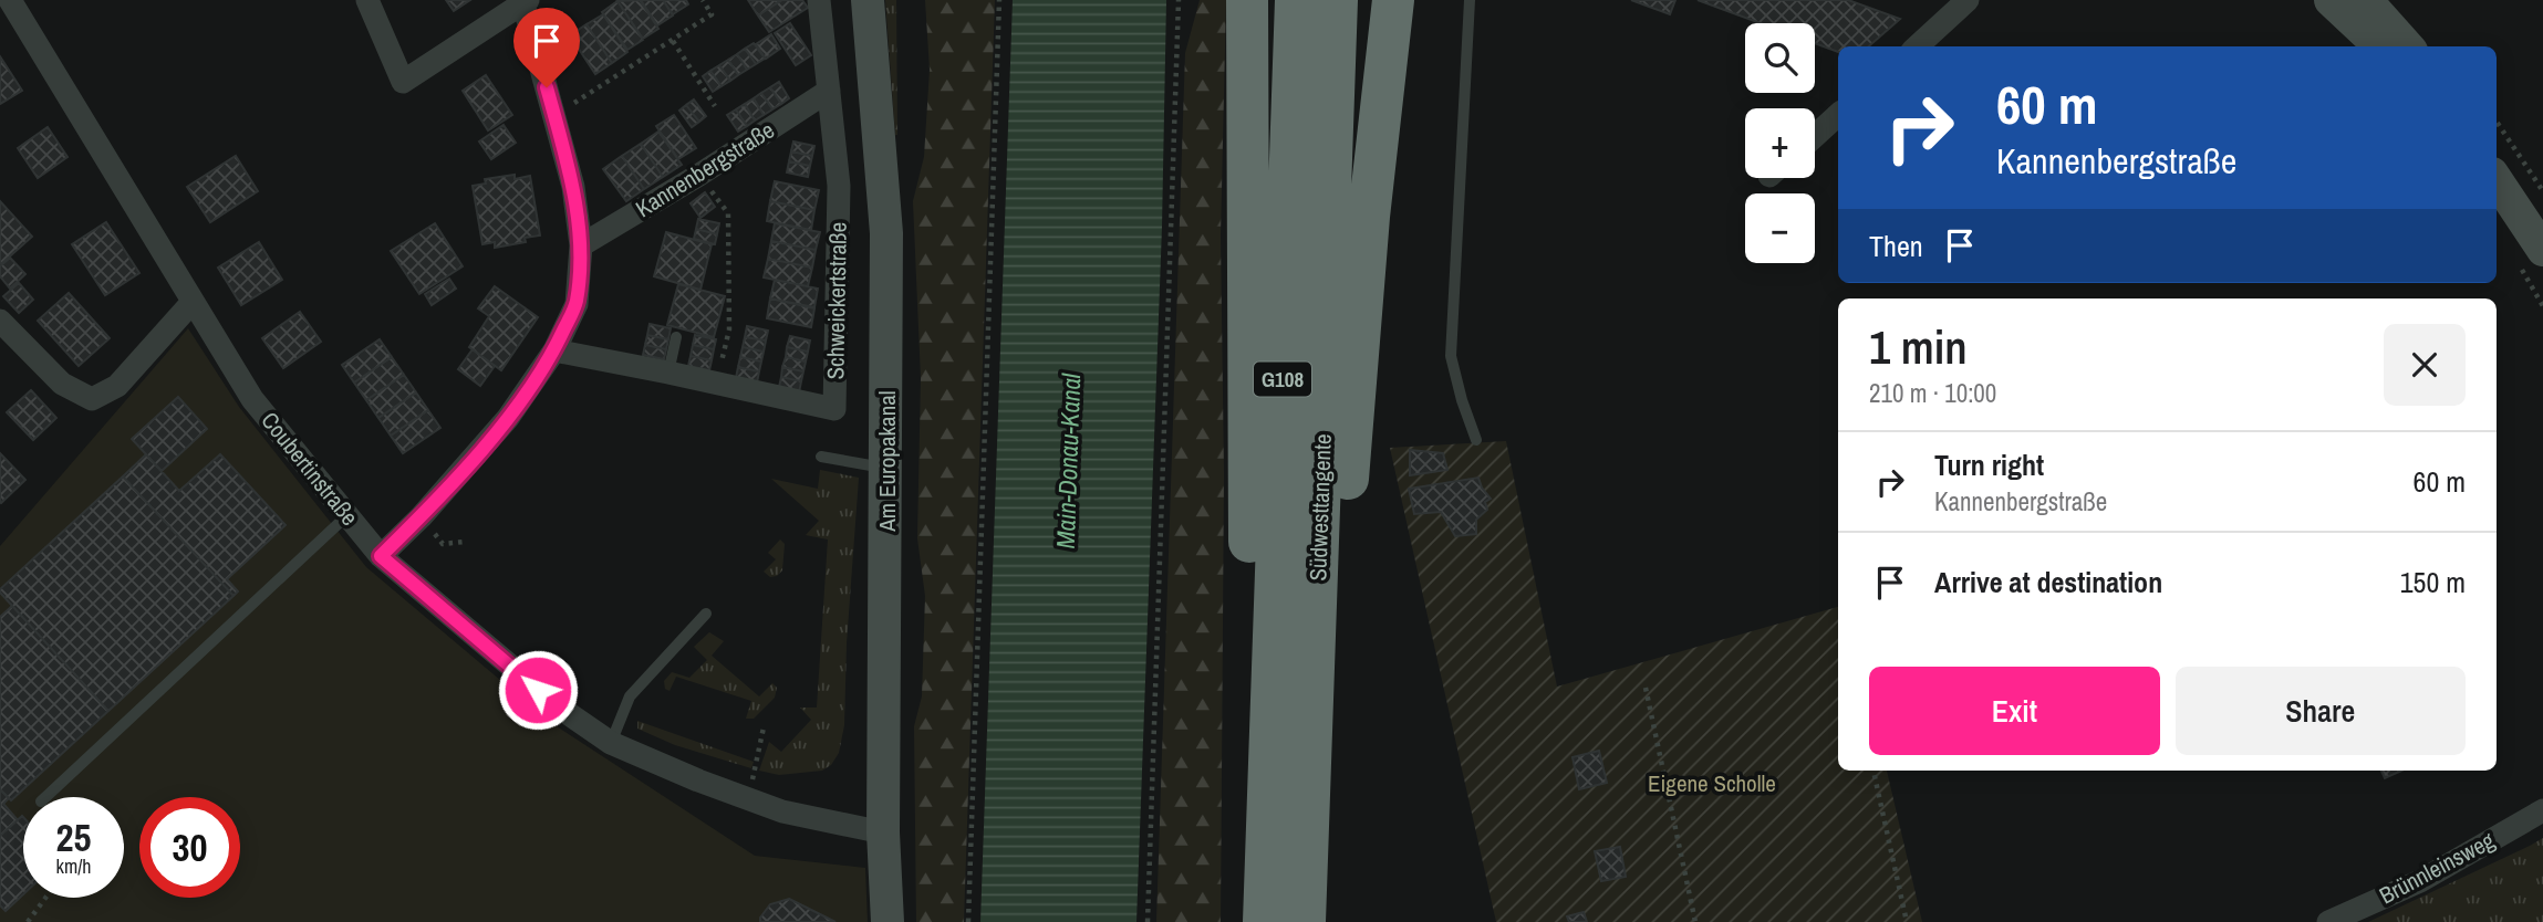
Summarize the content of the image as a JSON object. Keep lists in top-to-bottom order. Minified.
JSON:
{"streets":{"highway":["G108","Südwesttangente"],"main road":["Am Europakanal"],"street":["Kannenbergstraße","Schweickertstraße","Coubertinstraße","Brünnleinsweg"]},"crossings":[["Kannenbergstraße","Schweickertstraße"],["Am Europakanal","Coubertinstraße"]],"water":["Main-Donau-Kanal"],"parks":["Eigene Scholle"],"page":{"map_buttons":["+","−"],"turn":["60 m","Kannenbergstraße"],"then":"Then","heading":["1 min","210 m · 10:00"],"list":[{"name":"Turn right","note":"Kannenbergstraße","value":"60 m"},{"name":"Arrive at destination","value":"150 m"}],"buttons":["Exit","Share"],"speed":"25 km/h","limit":"30"}}
